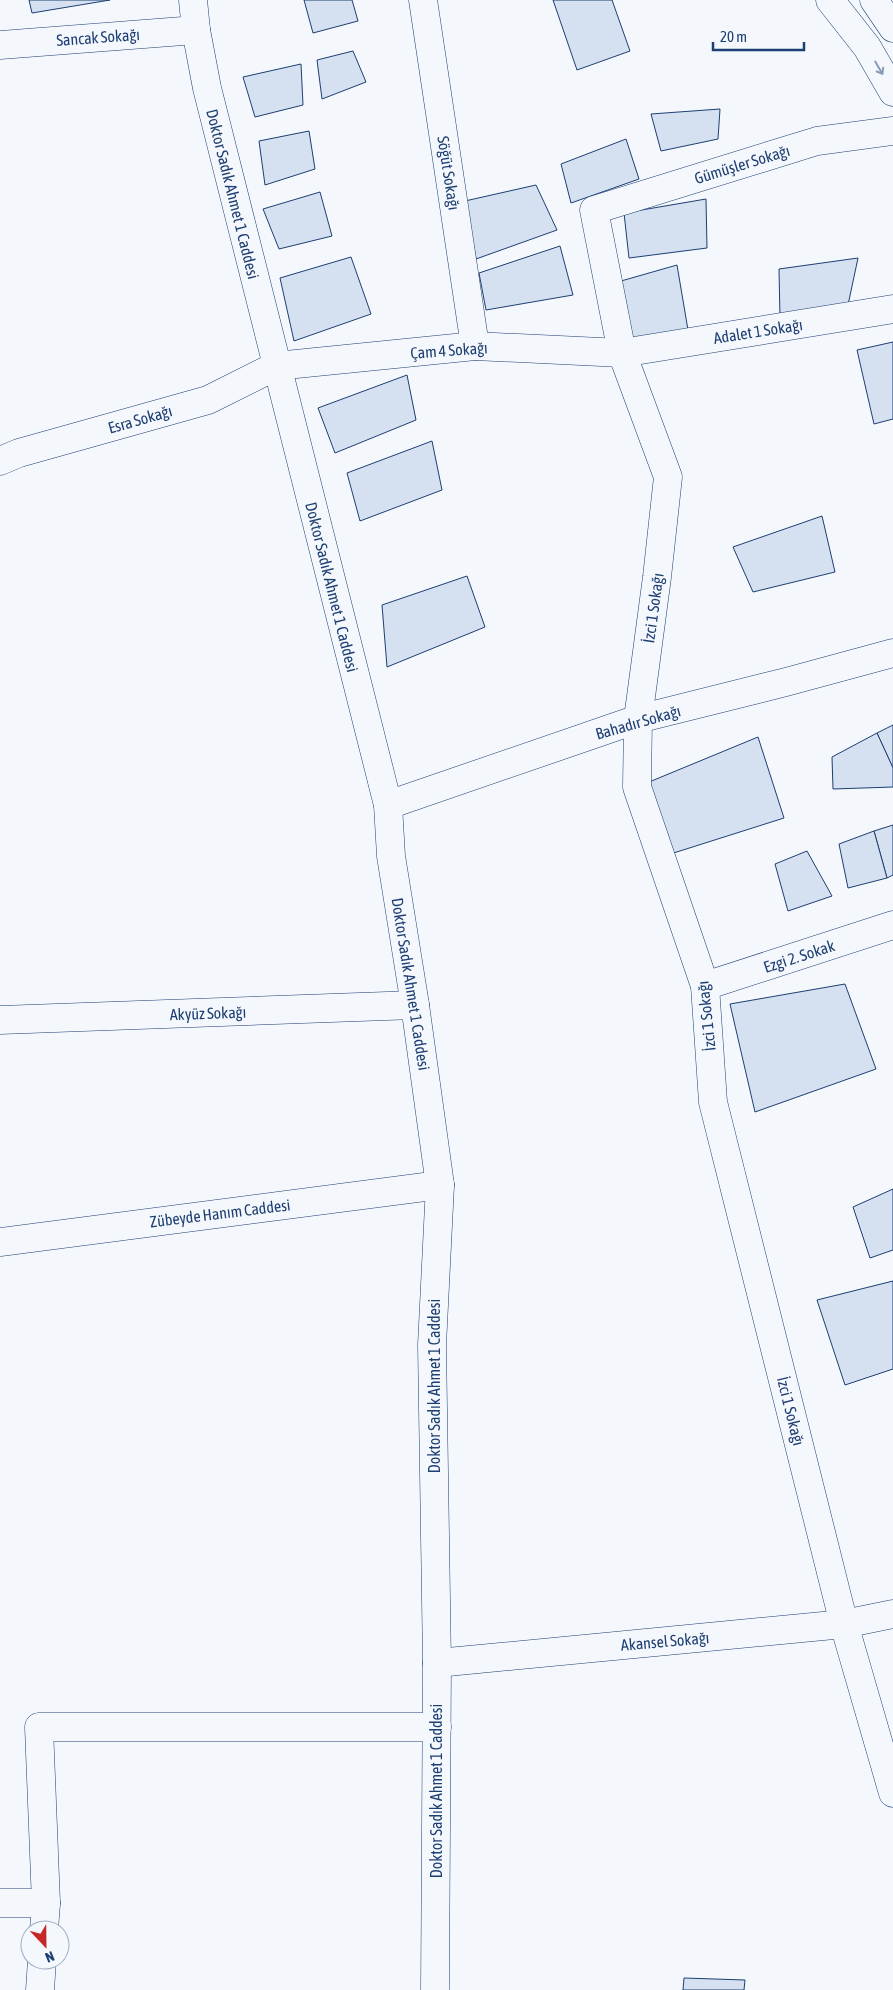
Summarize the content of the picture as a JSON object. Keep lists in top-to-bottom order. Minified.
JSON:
{"streets":{"street":["Sancak Sokağı","Gümüşler Sokağı","Söğüt Sokağı","Doktor Sadık Ahmet 1 Caddesi","Adalet 1 Sokağı","Çam 4 Sokağı","Esra Sokağı","İzci 1 Sokağı","Bahadır Sokağı","Ezgi 2. Sokak","Akyüz Sokağı","Zübeyde Hanım Caddesi","Akansel Sokağı"]},"crossings":[["Sancak Sokağı","Doktor Sadık Ahmet 1 Caddesi"],["Gümüşler Sokağı","İzci 1 Sokağı"],["Söğüt Sokağı","Çam 4 Sokağı"],["Doktor Sadık Ahmet 1 Caddesi","Çam 4 Sokağı"],["Doktor Sadık Ahmet 1 Caddesi","Esra Sokağı"],["Doktor Sadık Ahmet 1 Caddesi","Bahadır Sokağı"],["Doktor Sadık Ahmet 1 Caddesi","Akyüz Sokağı"],["Doktor Sadık Ahmet 1 Caddesi","Zübeyde Hanım Caddesi"],["Doktor Sadık Ahmet 1 Caddesi","Akansel Sokağı"],["Adalet 1 Sokağı","Çam 4 Sokağı"],["Adalet 1 Sokağı","İzci 1 Sokağı"],["Çam 4 Sokağı","Esra Sokağı"],["Çam 4 Sokağı","İzci 1 Sokağı"],["İzci 1 Sokağı","Bahadır Sokağı"],["İzci 1 Sokağı","Ezgi 2. Sokak"],["İzci 1 Sokağı","Akansel Sokağı"]],"scale_bar":"20 m","north":"bottom"}
